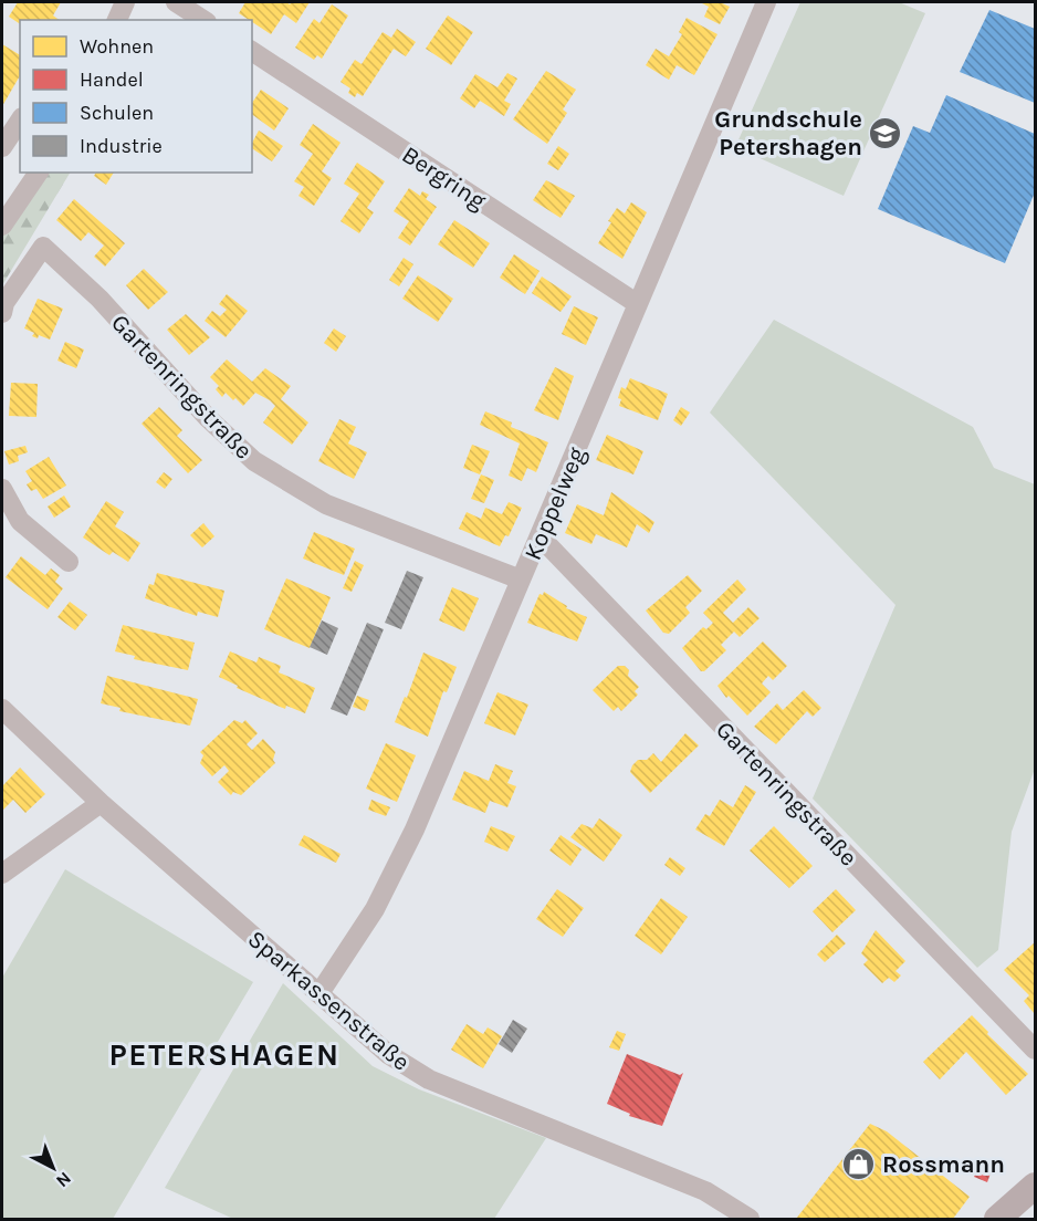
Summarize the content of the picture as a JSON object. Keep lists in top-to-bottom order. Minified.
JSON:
{"streets":{"street":["Bergring","Gartenringstraße","Koppelweg","Sparkassenstraße"]},"crossings":[["Bergring","Koppelweg"],["Gartenringstraße","Koppelweg"],["Koppelweg","Sparkassenstraße"]],"districts":["PETERSHAGEN"],"places":{"school or university":["Grundschule Petershagen"],"shop":["Rossmann"]},"legend":["Wohnen","Handel","Schulen","Industrie"],"north":"bottom right"}
